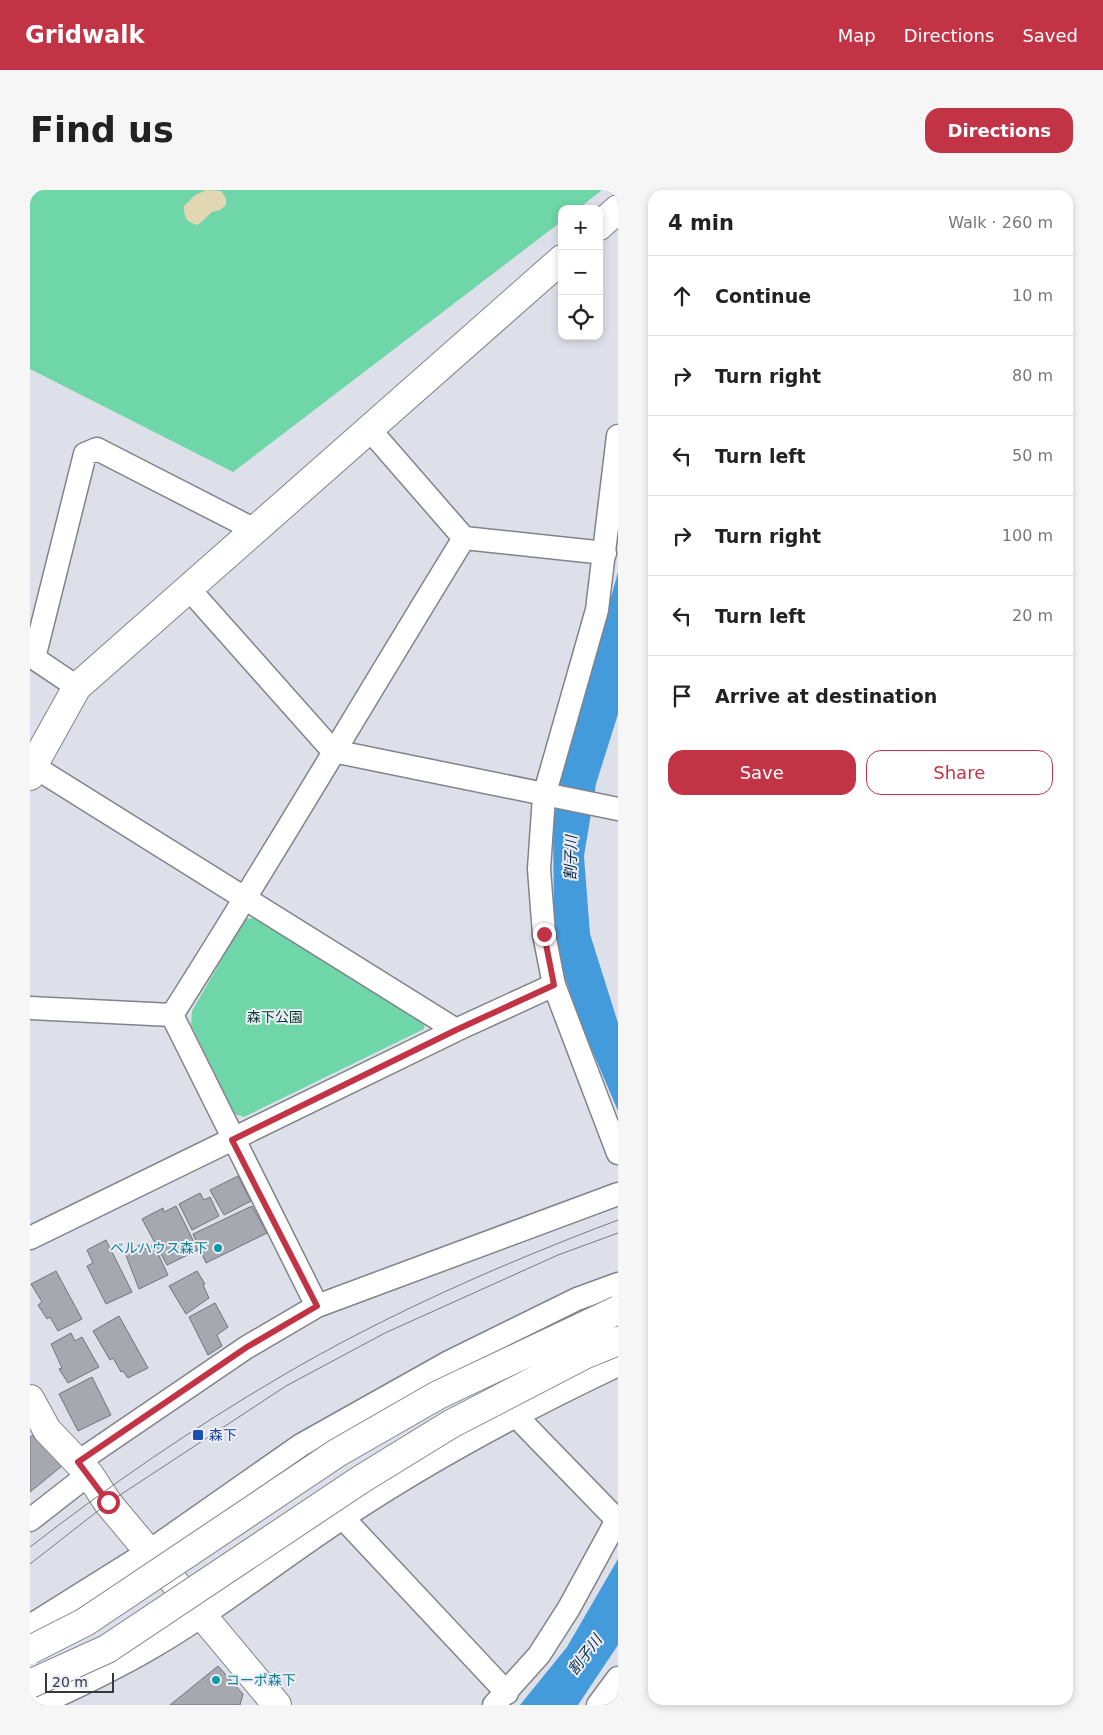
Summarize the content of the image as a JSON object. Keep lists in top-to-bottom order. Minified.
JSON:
{"water":["割子川"],"parks":["森下公園"],"places":{"other":["ベルハウス森下","コーポ森下"],"transit":["森下"]},"scale_bar":"20 m","page":{"header":"Gridwalk","nav":["Map","Directions","Saved"],"buttons":["Directions",["Save","Share"]],"title":"Find us","heading":["4 min","Walk · 260 m"],"map_buttons":["+","−"],"list":[["Continue","10 m"],["Turn right","80 m"],["Turn left","50 m"],["Turn right","100 m"],["Turn left","20 m"],"Arrive at destination"],"scale":"20 m"}}
